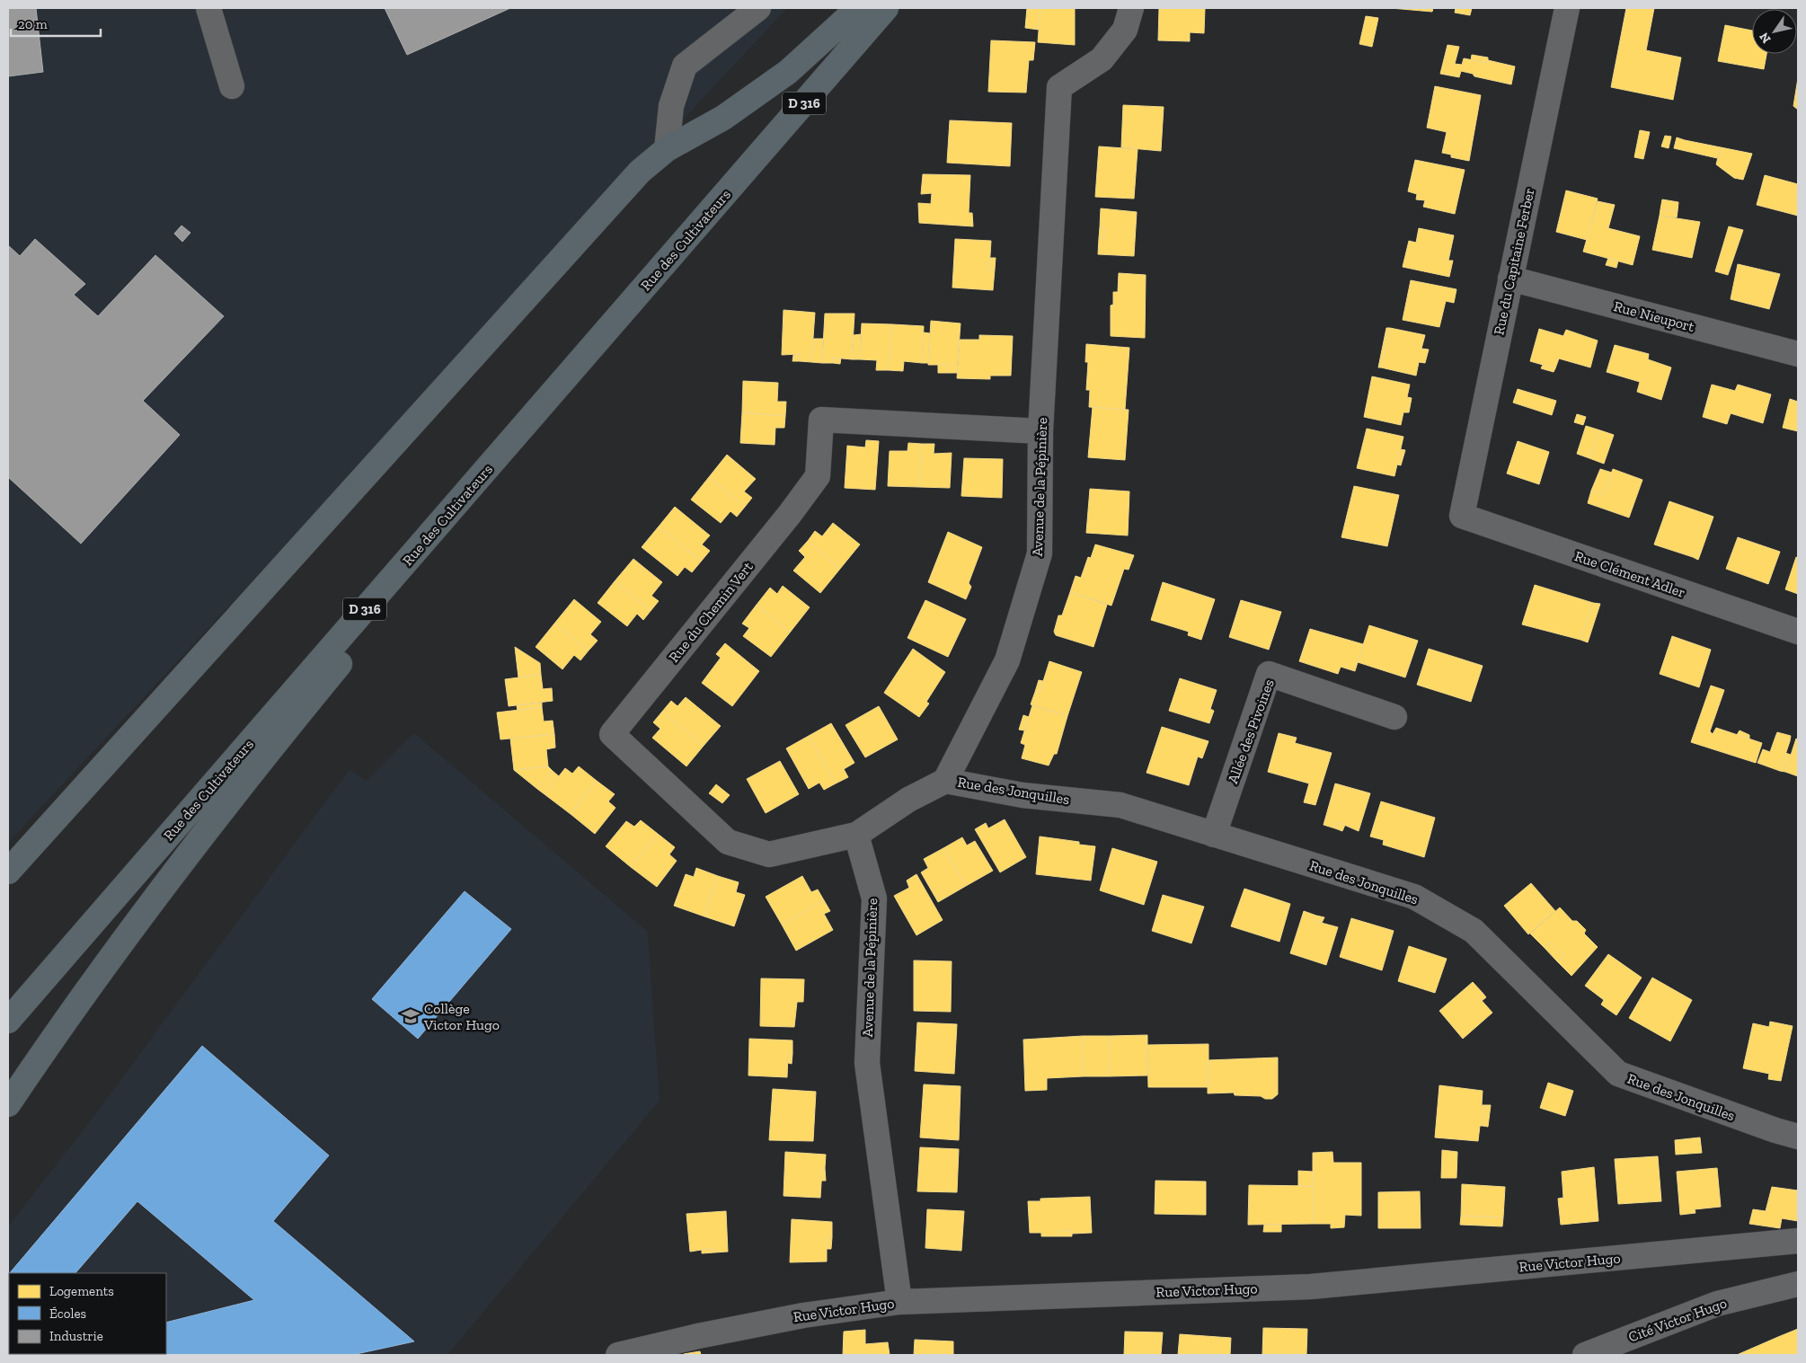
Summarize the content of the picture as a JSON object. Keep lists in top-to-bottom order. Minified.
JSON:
{"streets":{"main road":["D 316","Rue des Cultivateurs"],"street":["Rue du Capitaine Ferber","Rue Nieuport","Avenue de la Pépinière","Rue Clément Adler","Rue du Chemin Vert","Allée des Pivoines","Rue des Jonquilles","Rue Victor Hugo","Cité Victor Hugo"]},"crossings":[["Rue du Capitaine Ferber","Rue Nieuport"],["Rue du Capitaine Ferber","Rue Clément Adler"],["Avenue de la Pépinière","Rue du Chemin Vert"],["Avenue de la Pépinière","Rue des Jonquilles"],["Avenue de la Pépinière","Rue Victor Hugo"],["Allée des Pivoines","Rue des Jonquilles"]],"places":{"school or university":["Collège Victor Hugo"]},"legend":["Logements","Écoles","Industrie"],"scale_bar":"20 m","north":"bottom left"}
